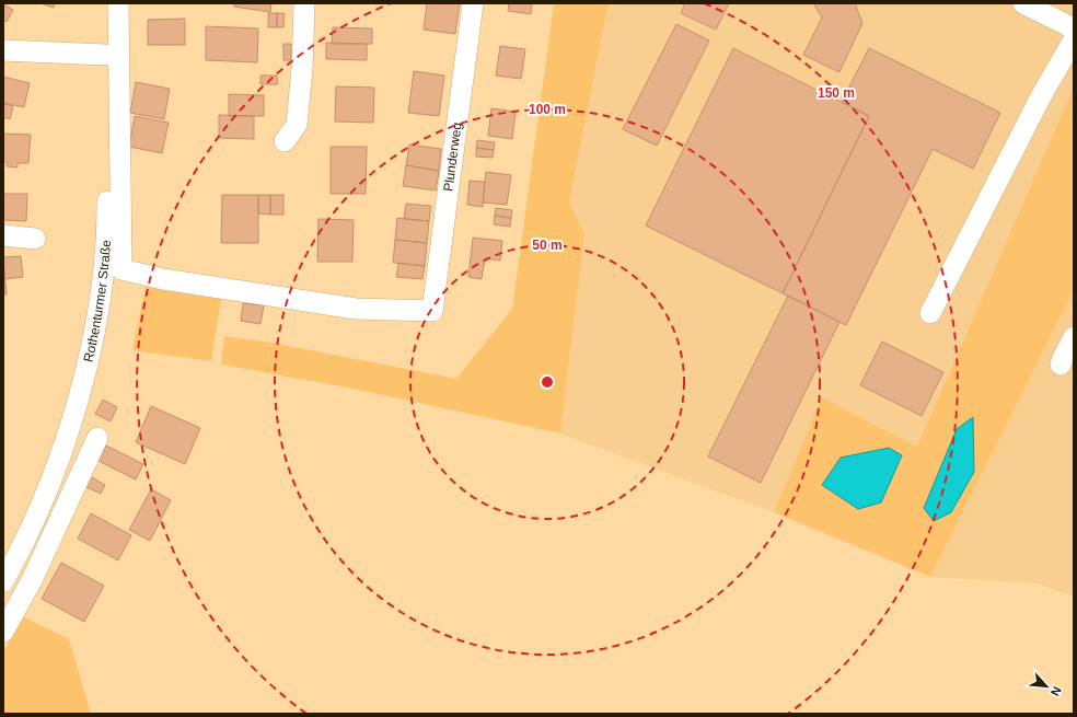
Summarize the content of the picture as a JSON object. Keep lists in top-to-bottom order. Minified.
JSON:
{"streets":{"street":["Plunderweg","Rothenturmer Straße"]},"north":"bottom right","rings":["150 m","100 m","50 m"]}
